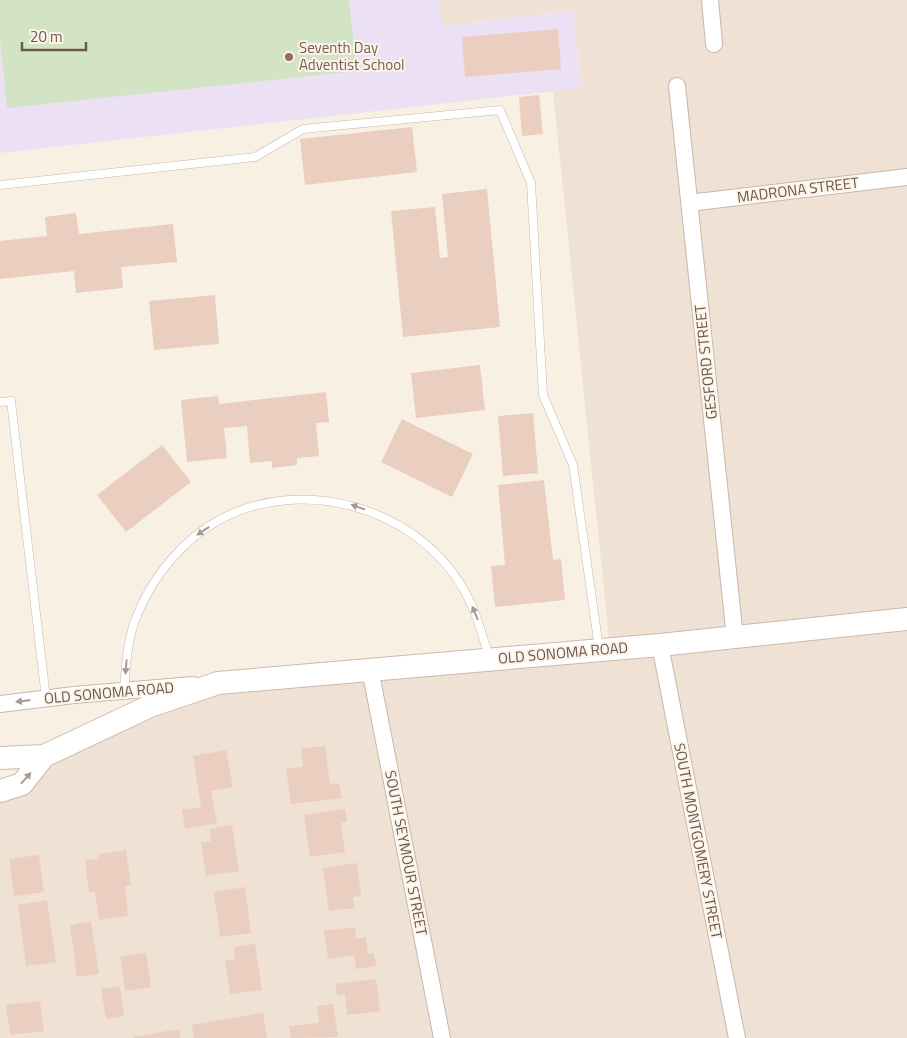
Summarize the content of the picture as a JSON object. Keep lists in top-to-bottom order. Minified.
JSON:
{"streets":{"main road":["OLD SONOMA ROAD"],"street":["MADRONA STREET","GESFORD STREET","SOUTH MONTGOMERY STREET","SOUTH SEYMOUR STREET"]},"crossings":[["MADRONA STREET","GESFORD STREET"],["GESFORD STREET","OLD SONOMA ROAD"],["OLD SONOMA ROAD","SOUTH MONTGOMERY STREET"],["OLD SONOMA ROAD","SOUTH SEYMOUR STREET"]],"places":["Seventh Day Adventist School"],"scale_bar":"20 m"}
